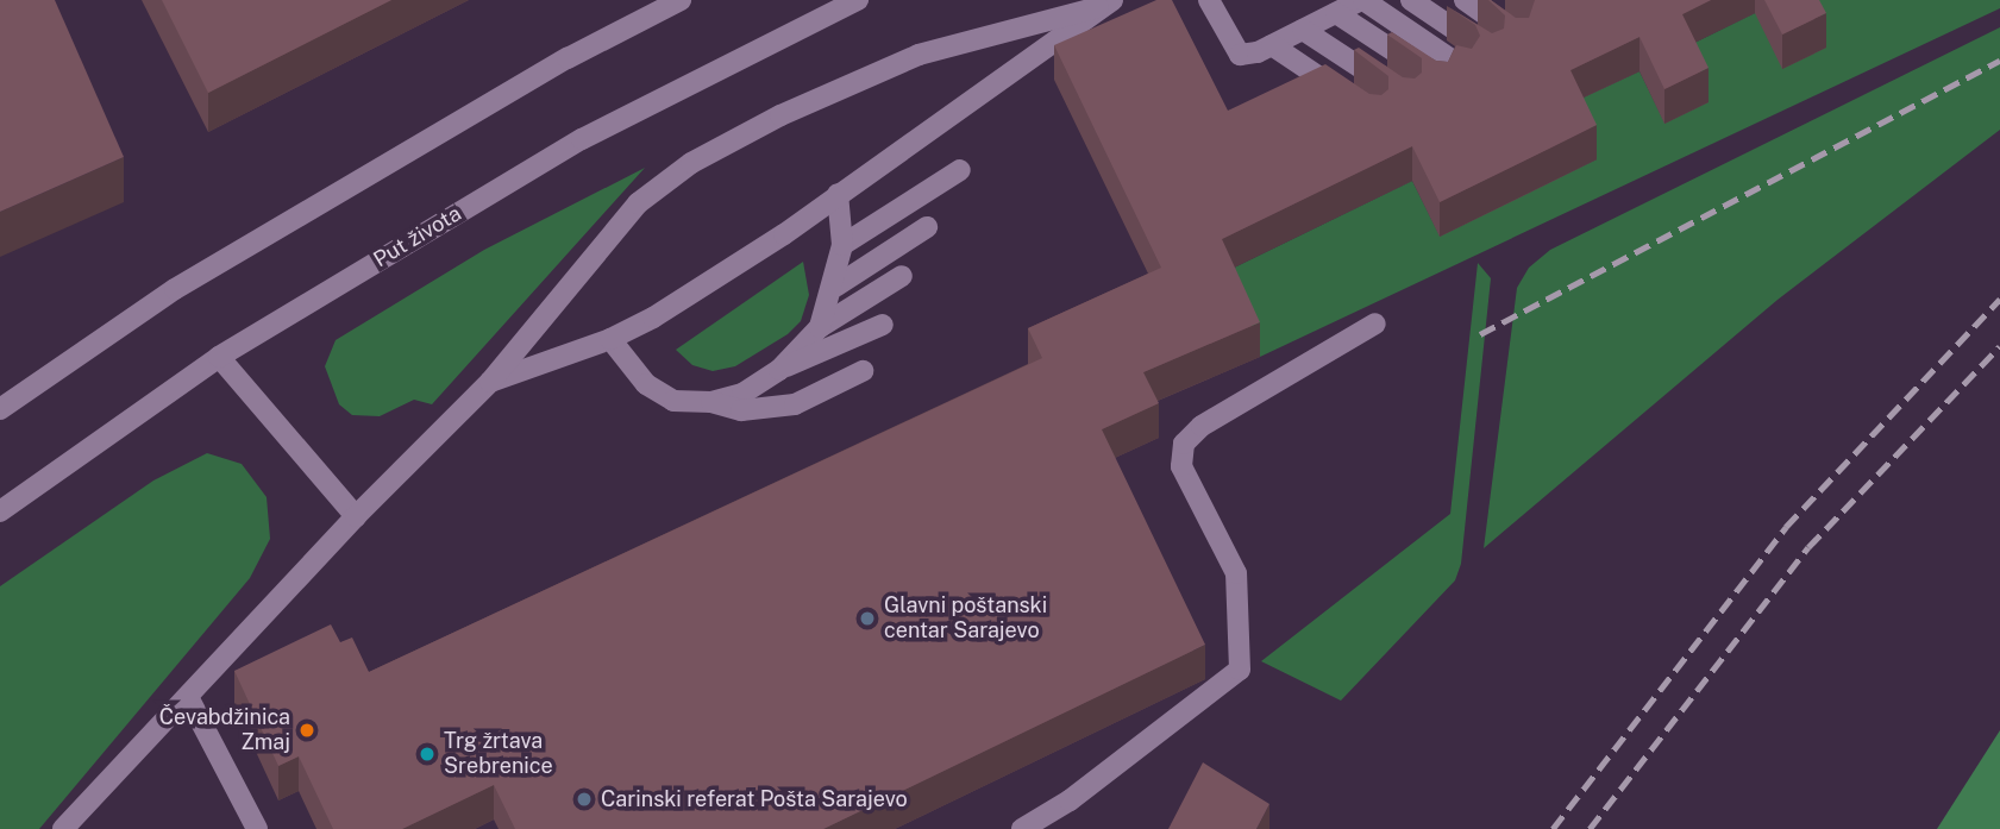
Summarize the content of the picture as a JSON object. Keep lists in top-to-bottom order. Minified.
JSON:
{"streets":{"street":["Put života"]},"places":["Glavni poštanski centar Sarajevo","Čevabdžinica Zmaj","Trg žrtava Srebrenice","Carinski referat Pošta Sarajevo"]}
